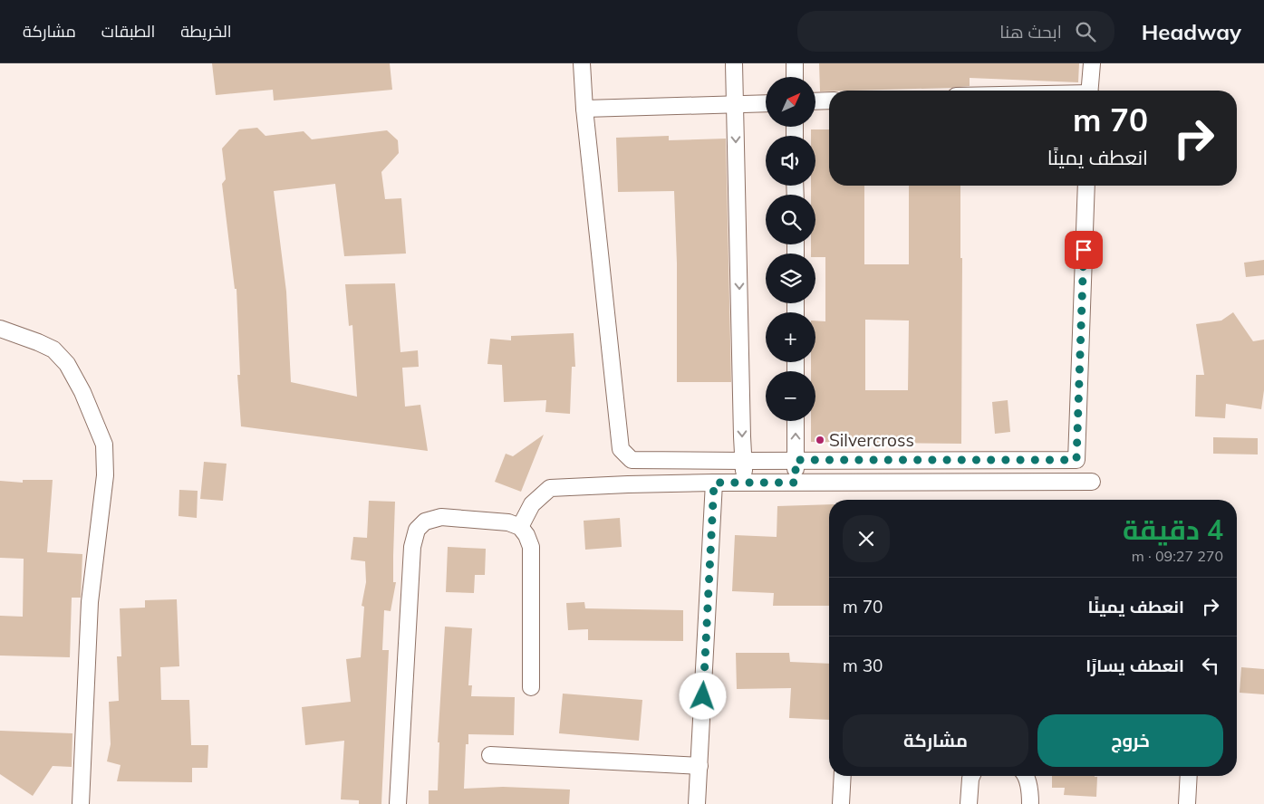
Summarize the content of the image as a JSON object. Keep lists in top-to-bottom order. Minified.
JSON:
{"places":["Silvercross"],"north":"top right","page":{"header":"Headway","search":"ابحث هنا","nav":["الخريطة","الطبقات","مشاركة"],"map_buttons":["+","−"],"turn":["70 m","انعطف يمينًا"],"heading":["4 دقيقة","270 m · 09:27"],"list":[{"name":"انعطف يمينًا","value":"70 m"},{"name":"انعطف يسارًا","value":"30 m"}],"buttons":["خروج","مشاركة"]}}
